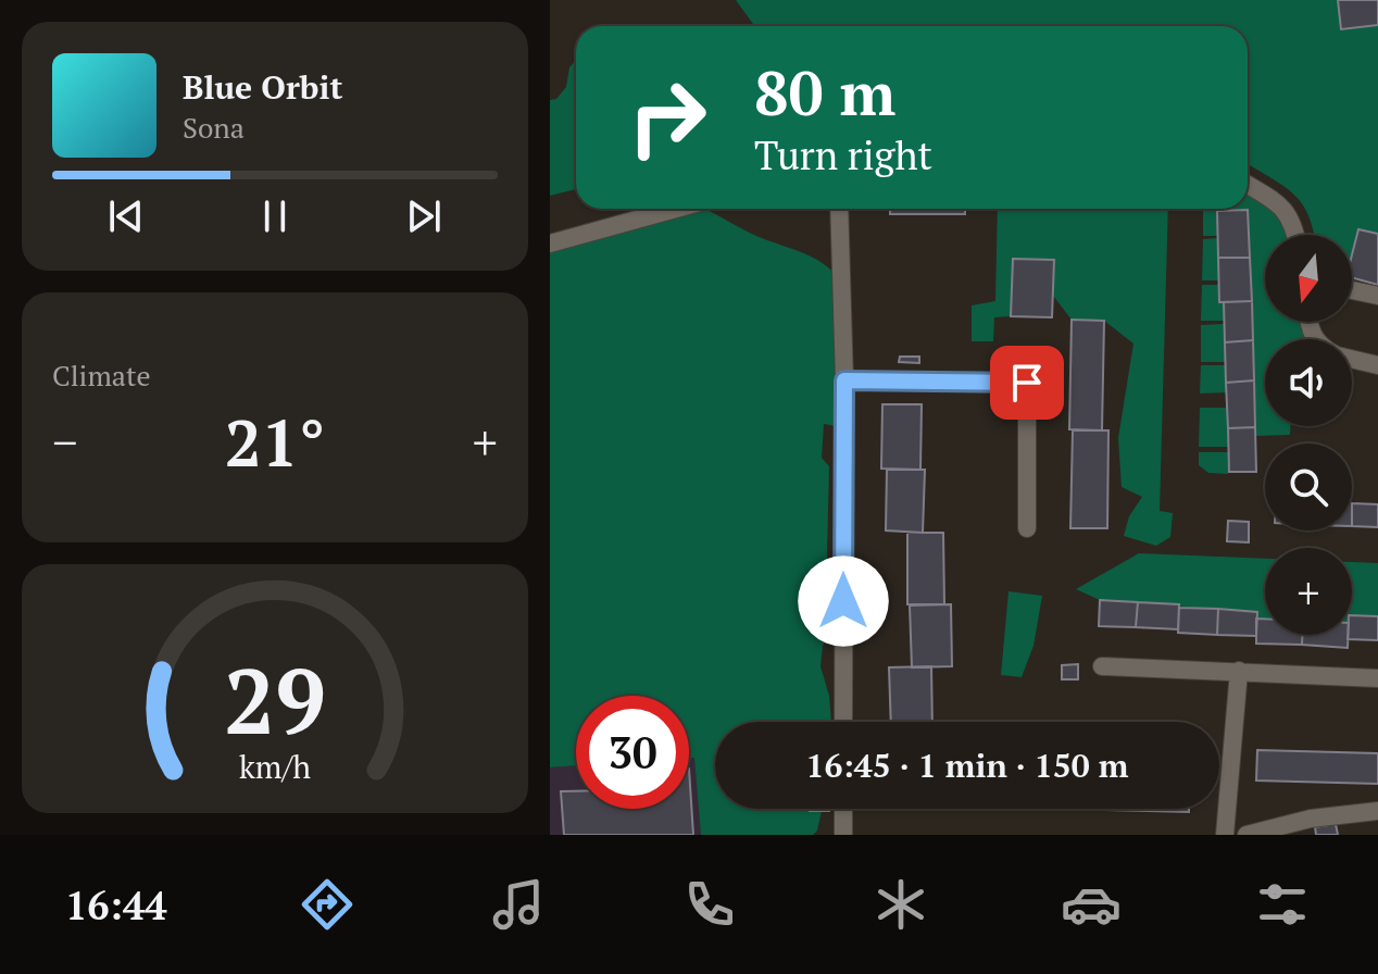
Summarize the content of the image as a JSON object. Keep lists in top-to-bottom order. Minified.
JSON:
{"north":"bottom","page":{"turn":["80 m","Turn right"],"song":["Blue Orbit","Sona"],"map_buttons":"+","tile":"Climate","heat":["−","21°","+"],"limit":"30","trip":"16:45 · 1 min · 150 m","tabs":"16:44","gauge":["29","km/h"]}}
